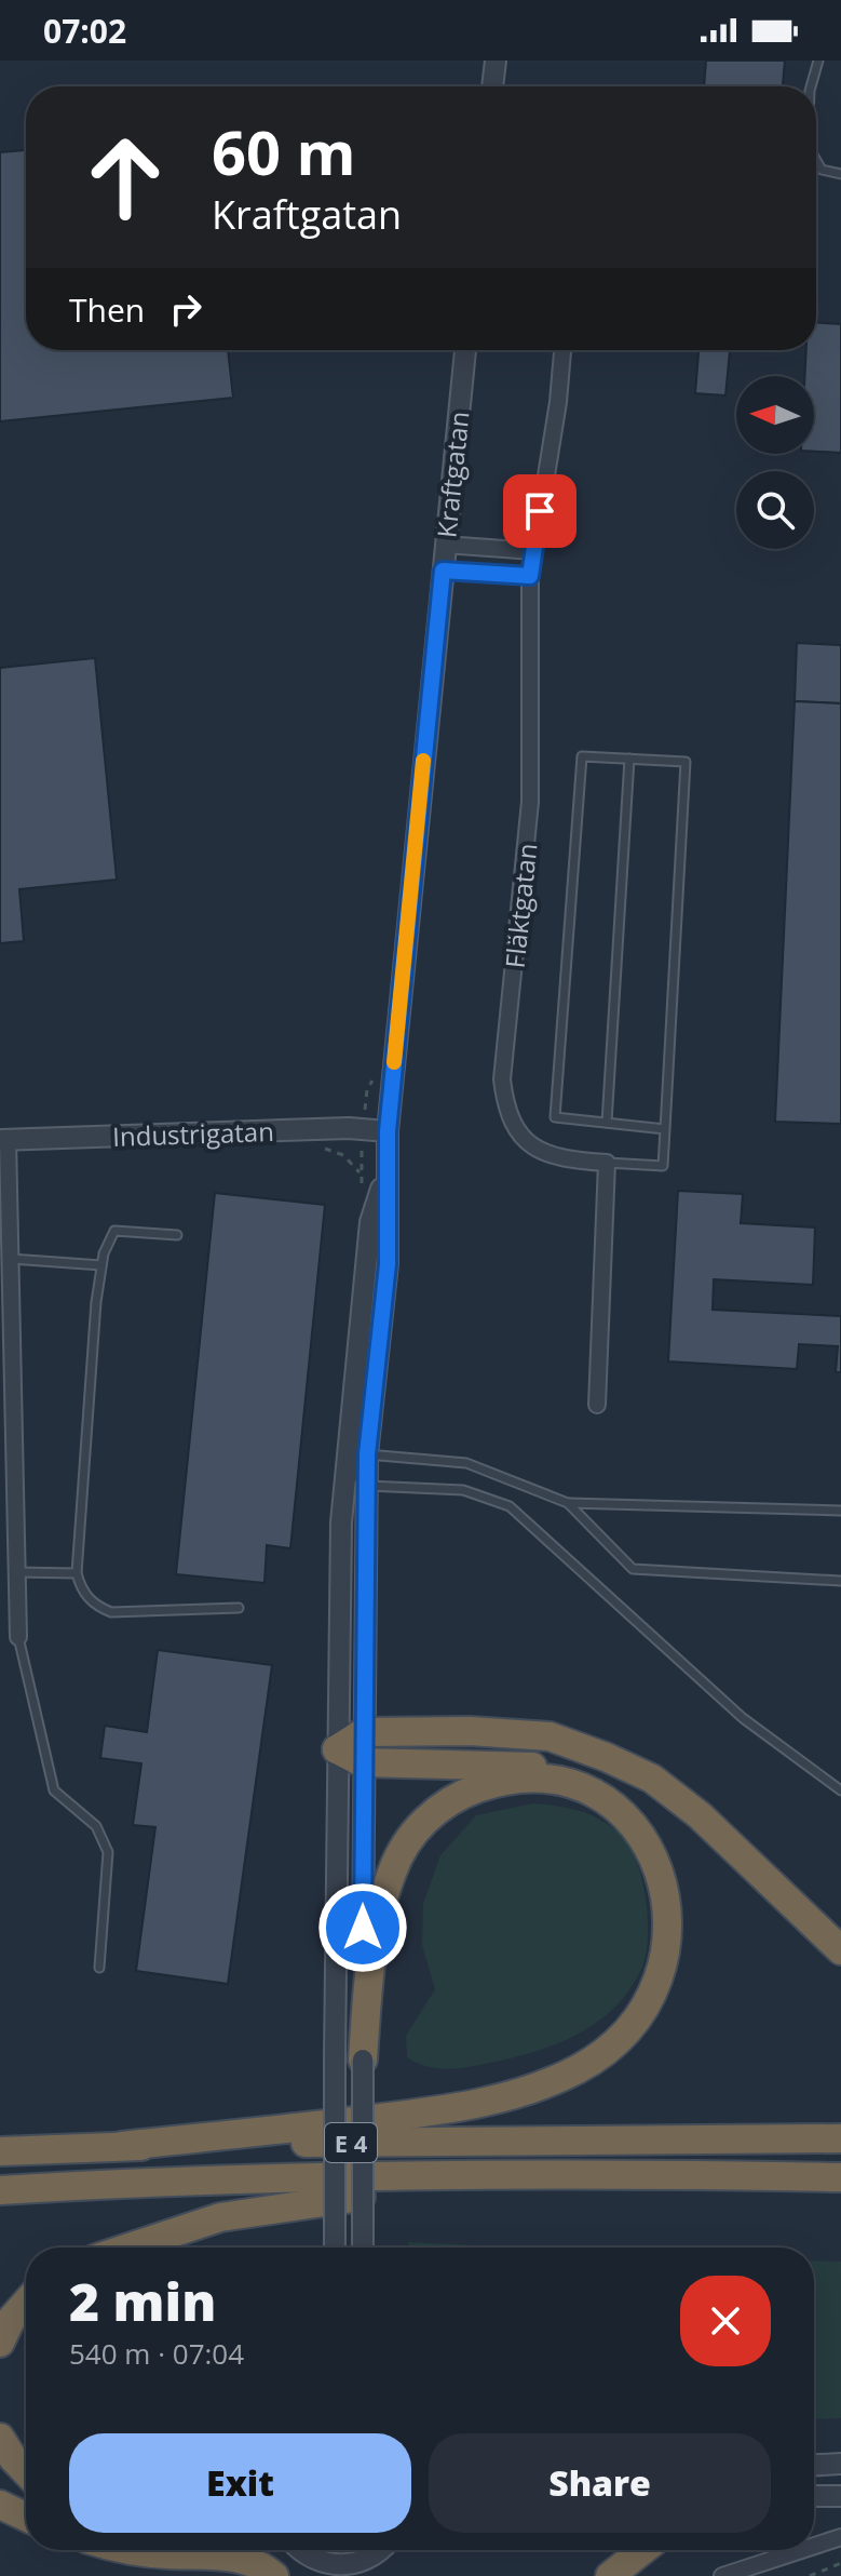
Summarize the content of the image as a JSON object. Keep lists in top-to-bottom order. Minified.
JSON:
{"streets":{"highway":["E 4"],"street":["Kraftgatan","Fläktgatan","Industrigatan"]},"crossings":[["Kraftgatan","Industrigatan"]],"north":"left","page":{"status":"07:02","turn":["60 m","Kraftgatan"],"then":"Then","heading":["2 min","540 m · 07:04"],"buttons":["Exit","Share"]}}
